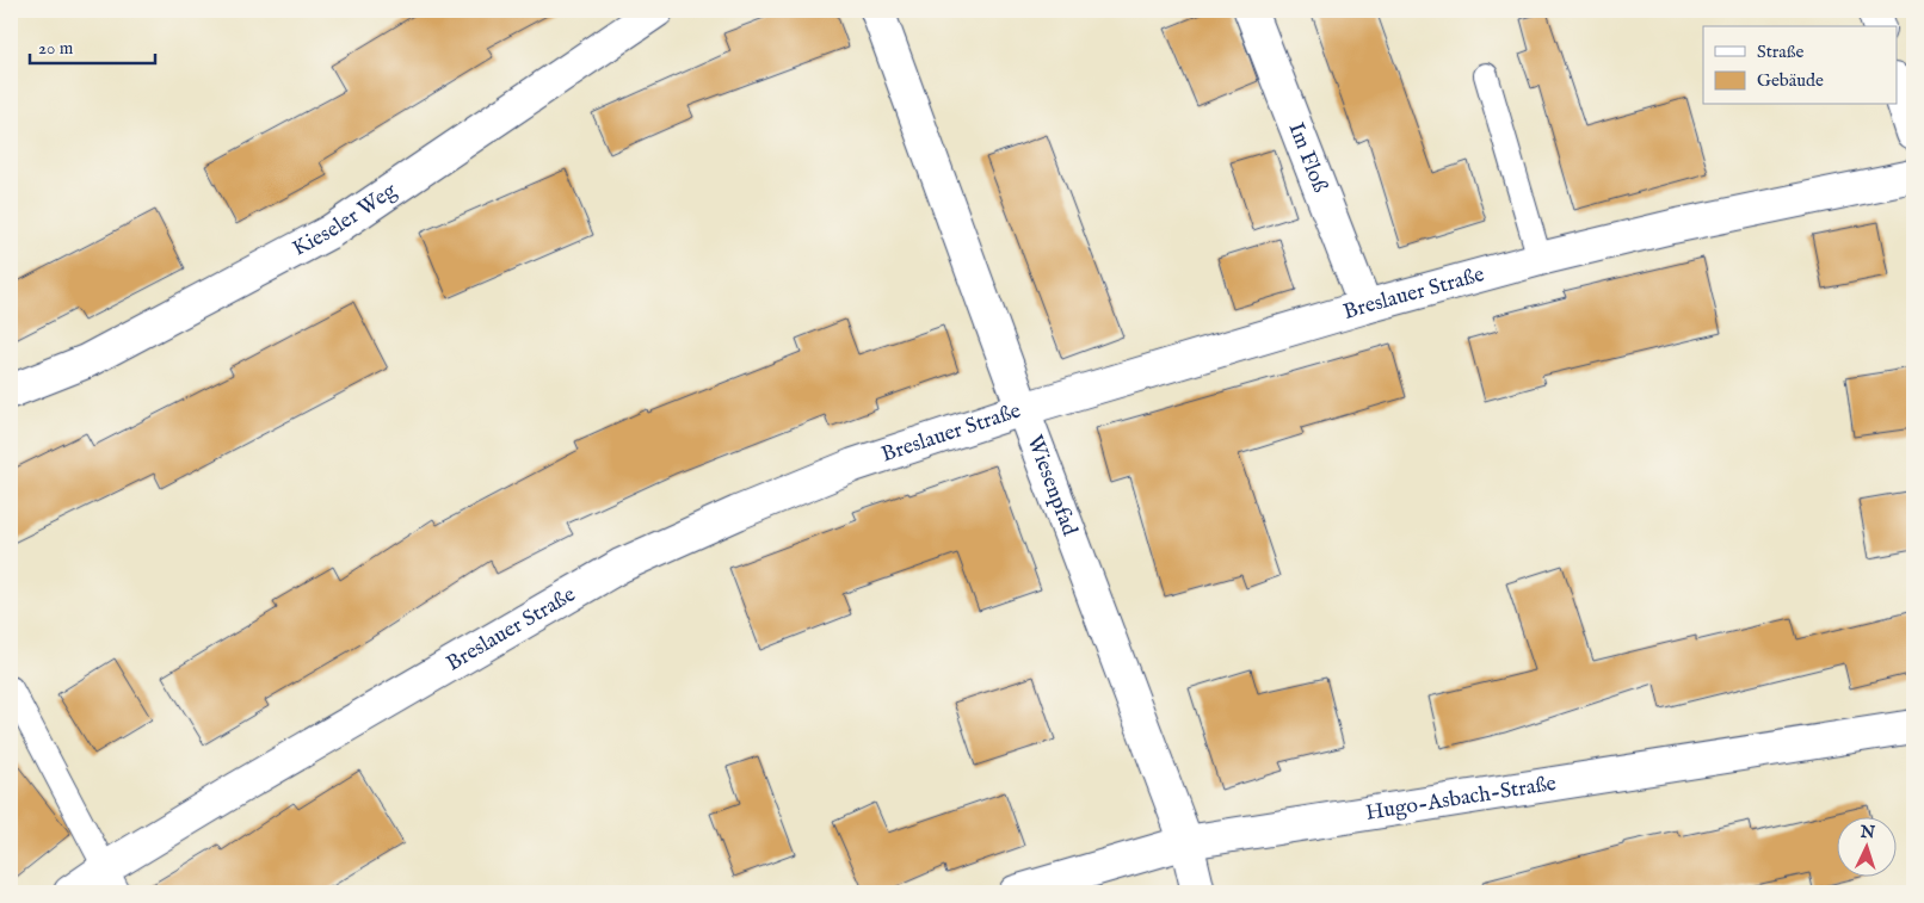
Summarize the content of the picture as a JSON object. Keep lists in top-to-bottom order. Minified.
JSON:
{"streets":{"street":["Im Floß","Kieseler Weg","Breslauer Straße","Wiesenpfad","Hugo-Asbach-Straße"]},"crossings":[["Im Floß","Breslauer Straße"],["Breslauer Straße","Wiesenpfad"],["Wiesenpfad","Hugo-Asbach-Straße"]],"legend":["Straße","Gebäude"],"scale_bar":"20 m","north":"top"}
